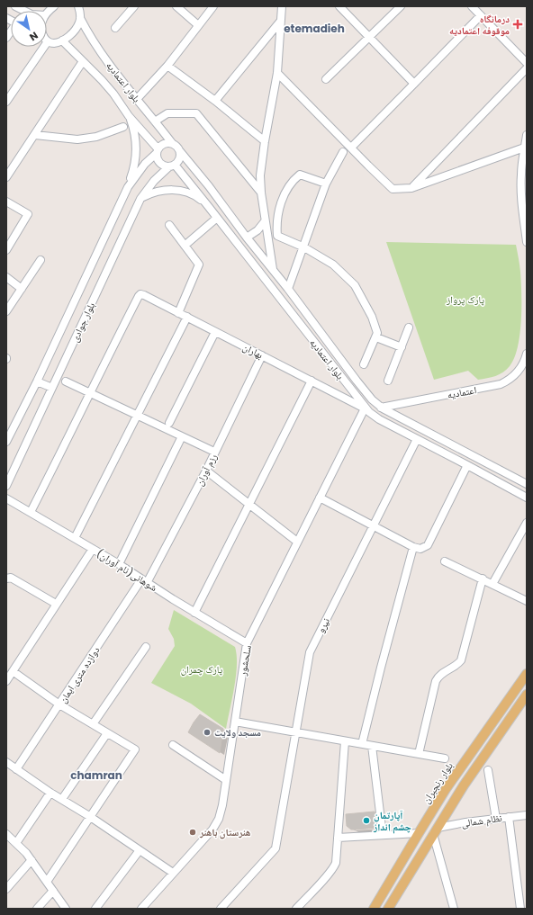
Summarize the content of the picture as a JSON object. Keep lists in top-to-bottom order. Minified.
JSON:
{"streets":{"main road":["بلوار رنجبران"],"street":["بلوار اعتمادیه","بلوار جوادی","بهاران","اعتمادیه","رزم آوران","شوهانی(نام آوران)","نیرو","سلحشور","دوازده متری ایمان","نظام شمالی"]},"crossings":[["بلوار اعتمادیه","بلوار جوادی"],["بلوار اعتمادیه","بهاران"],["بلوار اعتمادیه","اعتمادیه"],["بلوار اعتمادیه","نیرو"],["بلوار اعتمادیه","سلحشور"],["بهاران","رزم آوران"],["بهاران","سلحشور"],["رزم آوران","شوهانی(نام آوران)"],["رزم آوران","دوازده متری ایمان"],["شوهانی(نام آوران)","سلحشور"],["شوهانی(نام آوران)","دوازده متری ایمان"]],"districts":["etemadieh","chamran"],"parks":["پارک پرواز","پارک چمران"],"places":{"health":["درمانگاه موقوفه اعتمادیه"],"other":["مسجد ولایت","آپارتمان چشم انداز","هنرستان باهنر"]},"north":"bottom right"}
